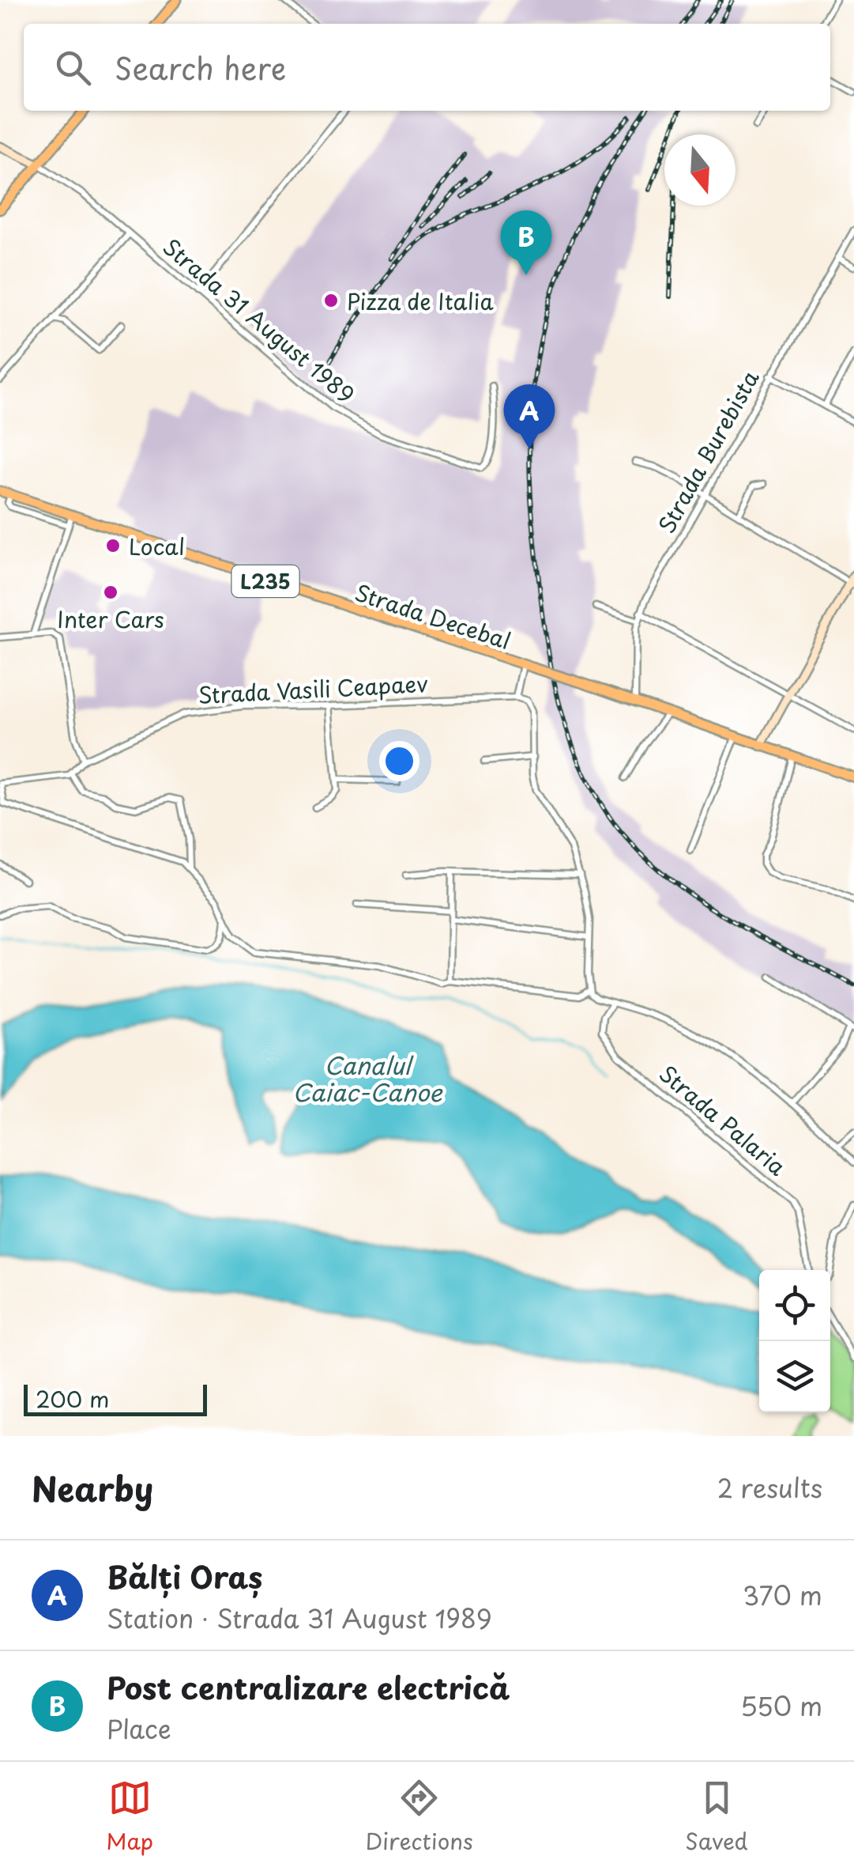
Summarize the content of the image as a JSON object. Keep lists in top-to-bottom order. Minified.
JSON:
{"streets":{"main road":["L235","Strada Decebal"],"street":["Strada 31 August 1989","Strada Burebista","Strada Vasili Ceapaev","Strada Palaria"]},"crossings":[["Strada Burebista","Strada Decebal"]],"water":["Canalul Caiac-Canoe"],"places":["Pizza de Italia","Local","Inter Cars"],"scale_bar":"200 m","north":"bottom","page":{"search":"Search here","pins":["B","A"],"scale":"200 m","heading":["Nearby","2 results"],"list":[{"mark":"A","name":"Bălți Oraș","note":"Station · Strada 31 August 1989","value":"370 m"},{"mark":"B","name":"Post centralizare electrică","note":"Place","value":"550 m"}],"nav":["Map","Directions","Saved"]}}
